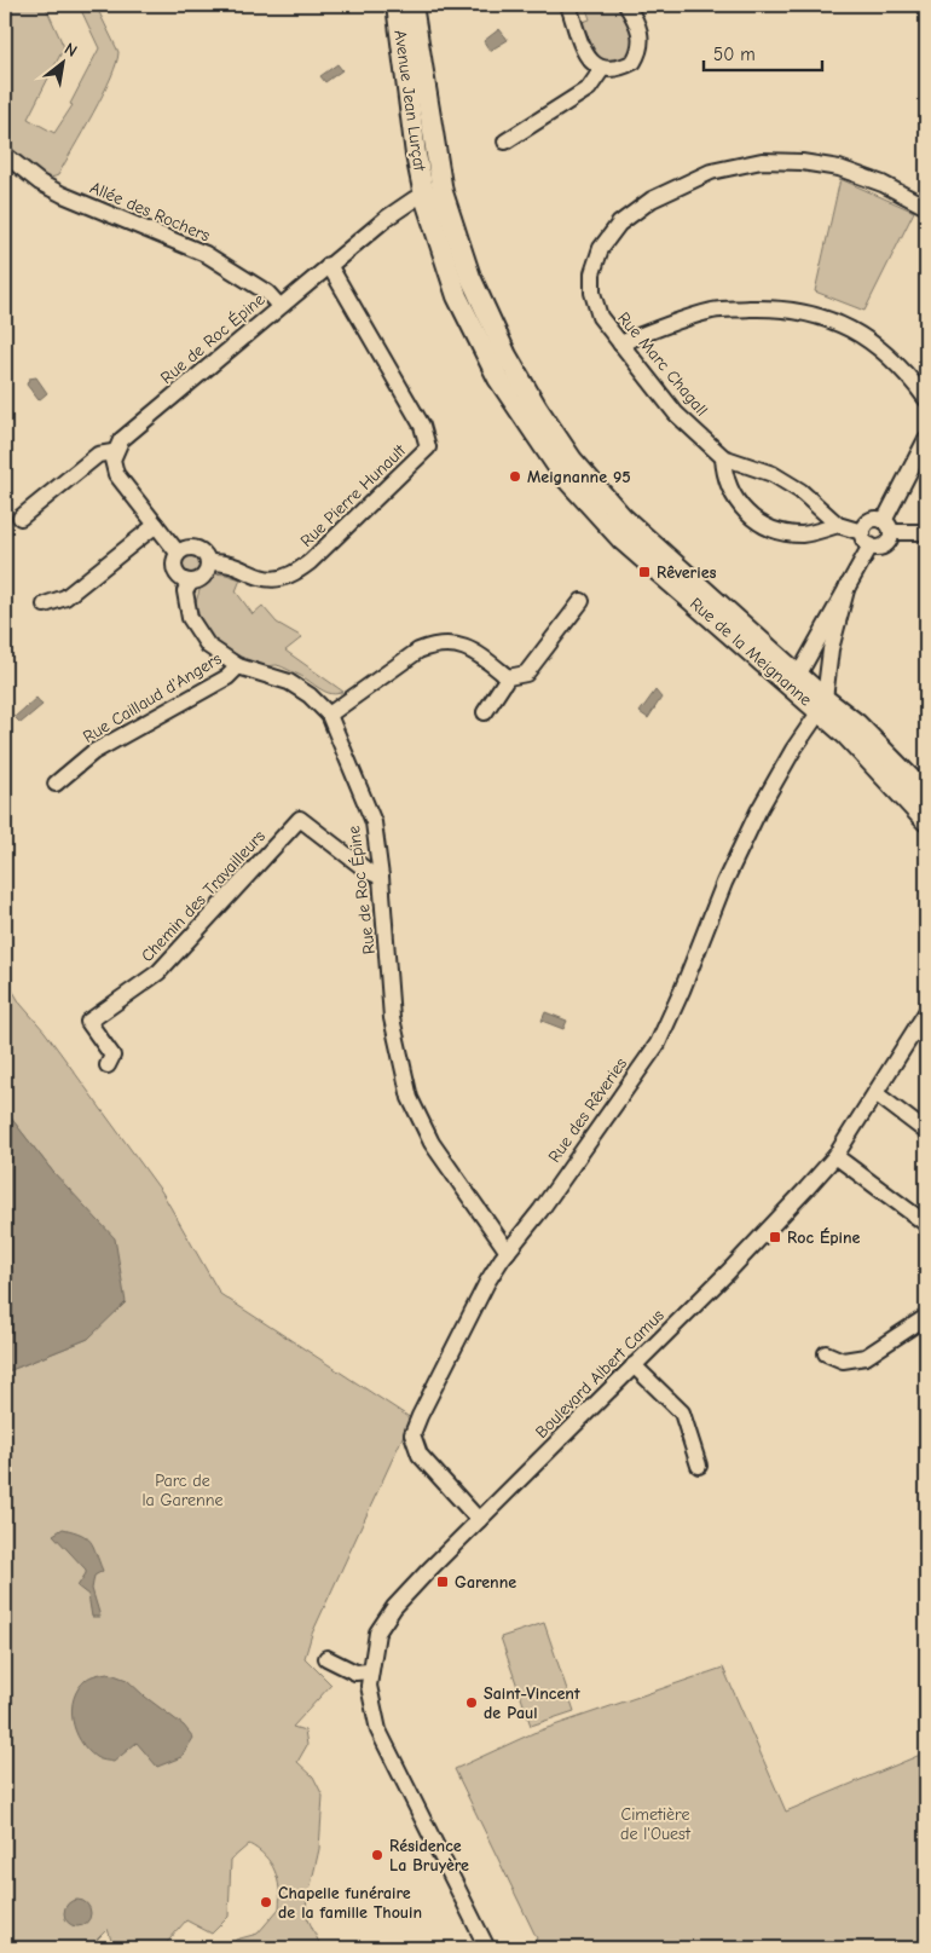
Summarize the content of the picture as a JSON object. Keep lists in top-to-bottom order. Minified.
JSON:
{"streets":{"street":["Avenue Jean Lurçat","Allée des Rochers","Rue de Roc Épine","Rue Marc Chagall","Rue Pierre Hunault","Rue de la Meignanne","Rue Caillaud d'Angers","Chemin des Travailleurs","Rue des Rêveries","Boulevard Albert Camus"]},"crossings":[["Avenue Jean Lurçat","Rue de Roc Épine"],["Avenue Jean Lurçat","Rue de la Meignanne"],["Allée des Rochers","Rue de Roc Épine"],["Rue de Roc Épine","Rue Pierre Hunault"],["Rue de Roc Épine","Rue de la Meignanne"],["Rue de Roc Épine","Rue Caillaud d'Angers"],["Rue de Roc Épine","Chemin des Travailleurs"],["Rue de Roc Épine","Rue des Rêveries"],["Rue de la Meignanne","Rue des Rêveries"],["Rue des Rêveries","Boulevard Albert Camus"]],"parks":["Parc de la Garenne","Cimetière de l'Ouest"],"places":{"other":["Meignanne 95","Saint-Vincent de Paul","Résidence La Bruyère","Chapelle funéraire de la famille Thouin"],"transit":["Rêveries","Roc Épine","Garenne"]},"scale_bar":"50 m","north":"top right"}
